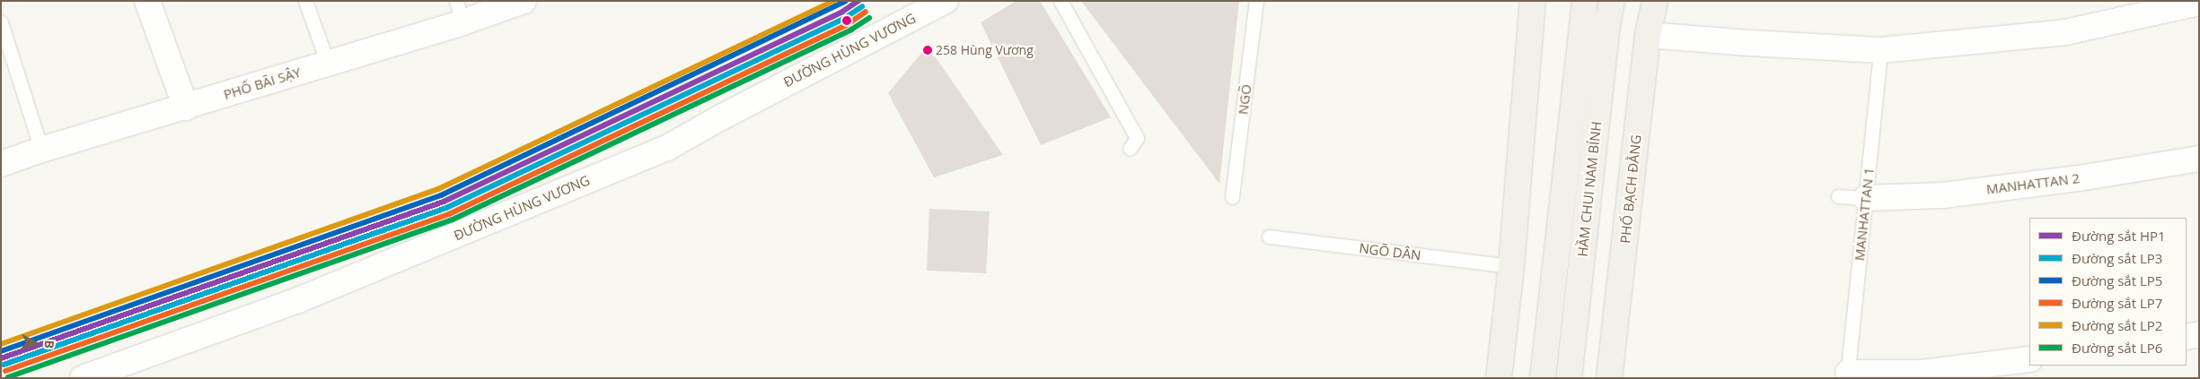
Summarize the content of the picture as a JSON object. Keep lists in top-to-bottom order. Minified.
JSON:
{"streets":{"main road":["HẦM CHUI NAM BÍNH","PHỐ BẠCH ĐẰNG"],"street":["ĐƯỜNG HÙNG VƯƠNG","PHỐ BÃI SẬY","MANHATTAN 2"],"lane":["NGÕ","MANHATTAN 1","NGÕ DÂN"]},"crossings":[["MANHATTAN 2","MANHATTAN 1"]],"places":["258 Hùng Vương"],"lines":["rail line HP1","rail line LP5","rail line LP2","rail line LP3","rail line LP7","rail line LP6"],"legend":["Đường sắt HP1","Đường sắt LP3","Đường sắt LP5","Đường sắt LP7","Đường sắt LP2","Đường sắt LP6"],"north":"right"}
